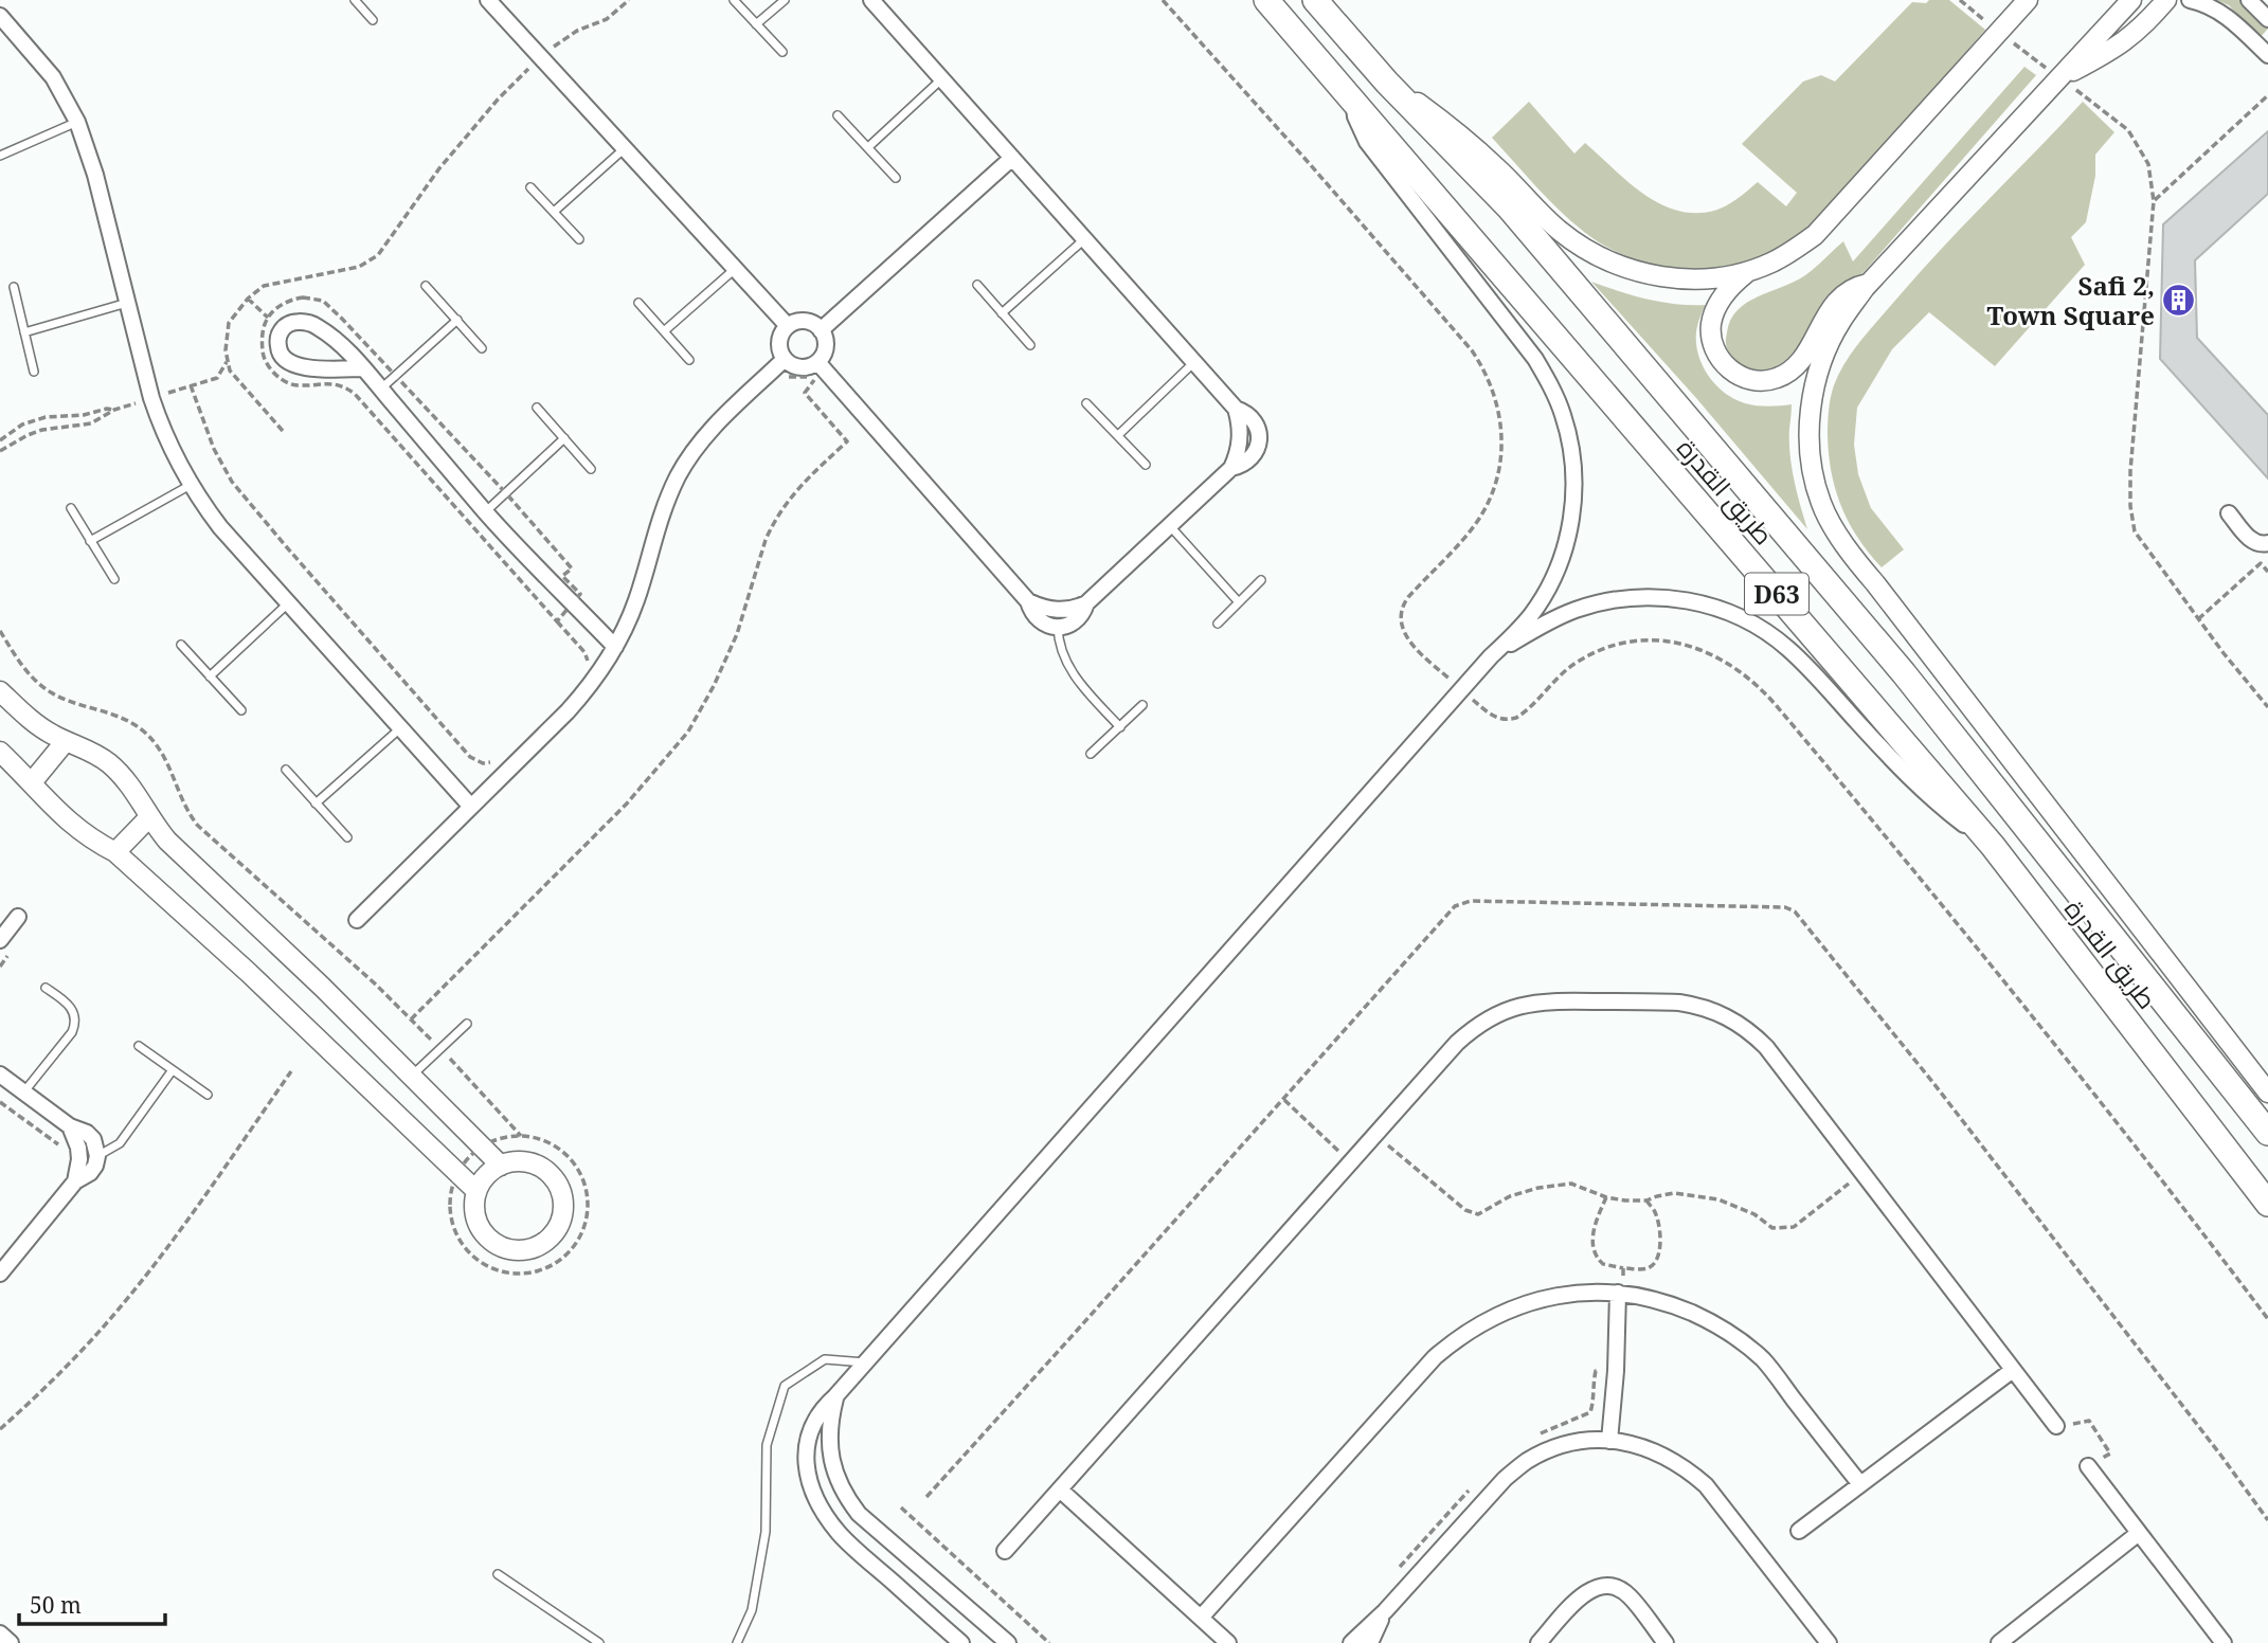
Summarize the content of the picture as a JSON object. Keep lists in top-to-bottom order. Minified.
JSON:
{"streets":{"main road":["طريق القدرة","D63"]},"places":{"building":["Safi 2, Town Square"]},"scale_bar":"50 m"}
